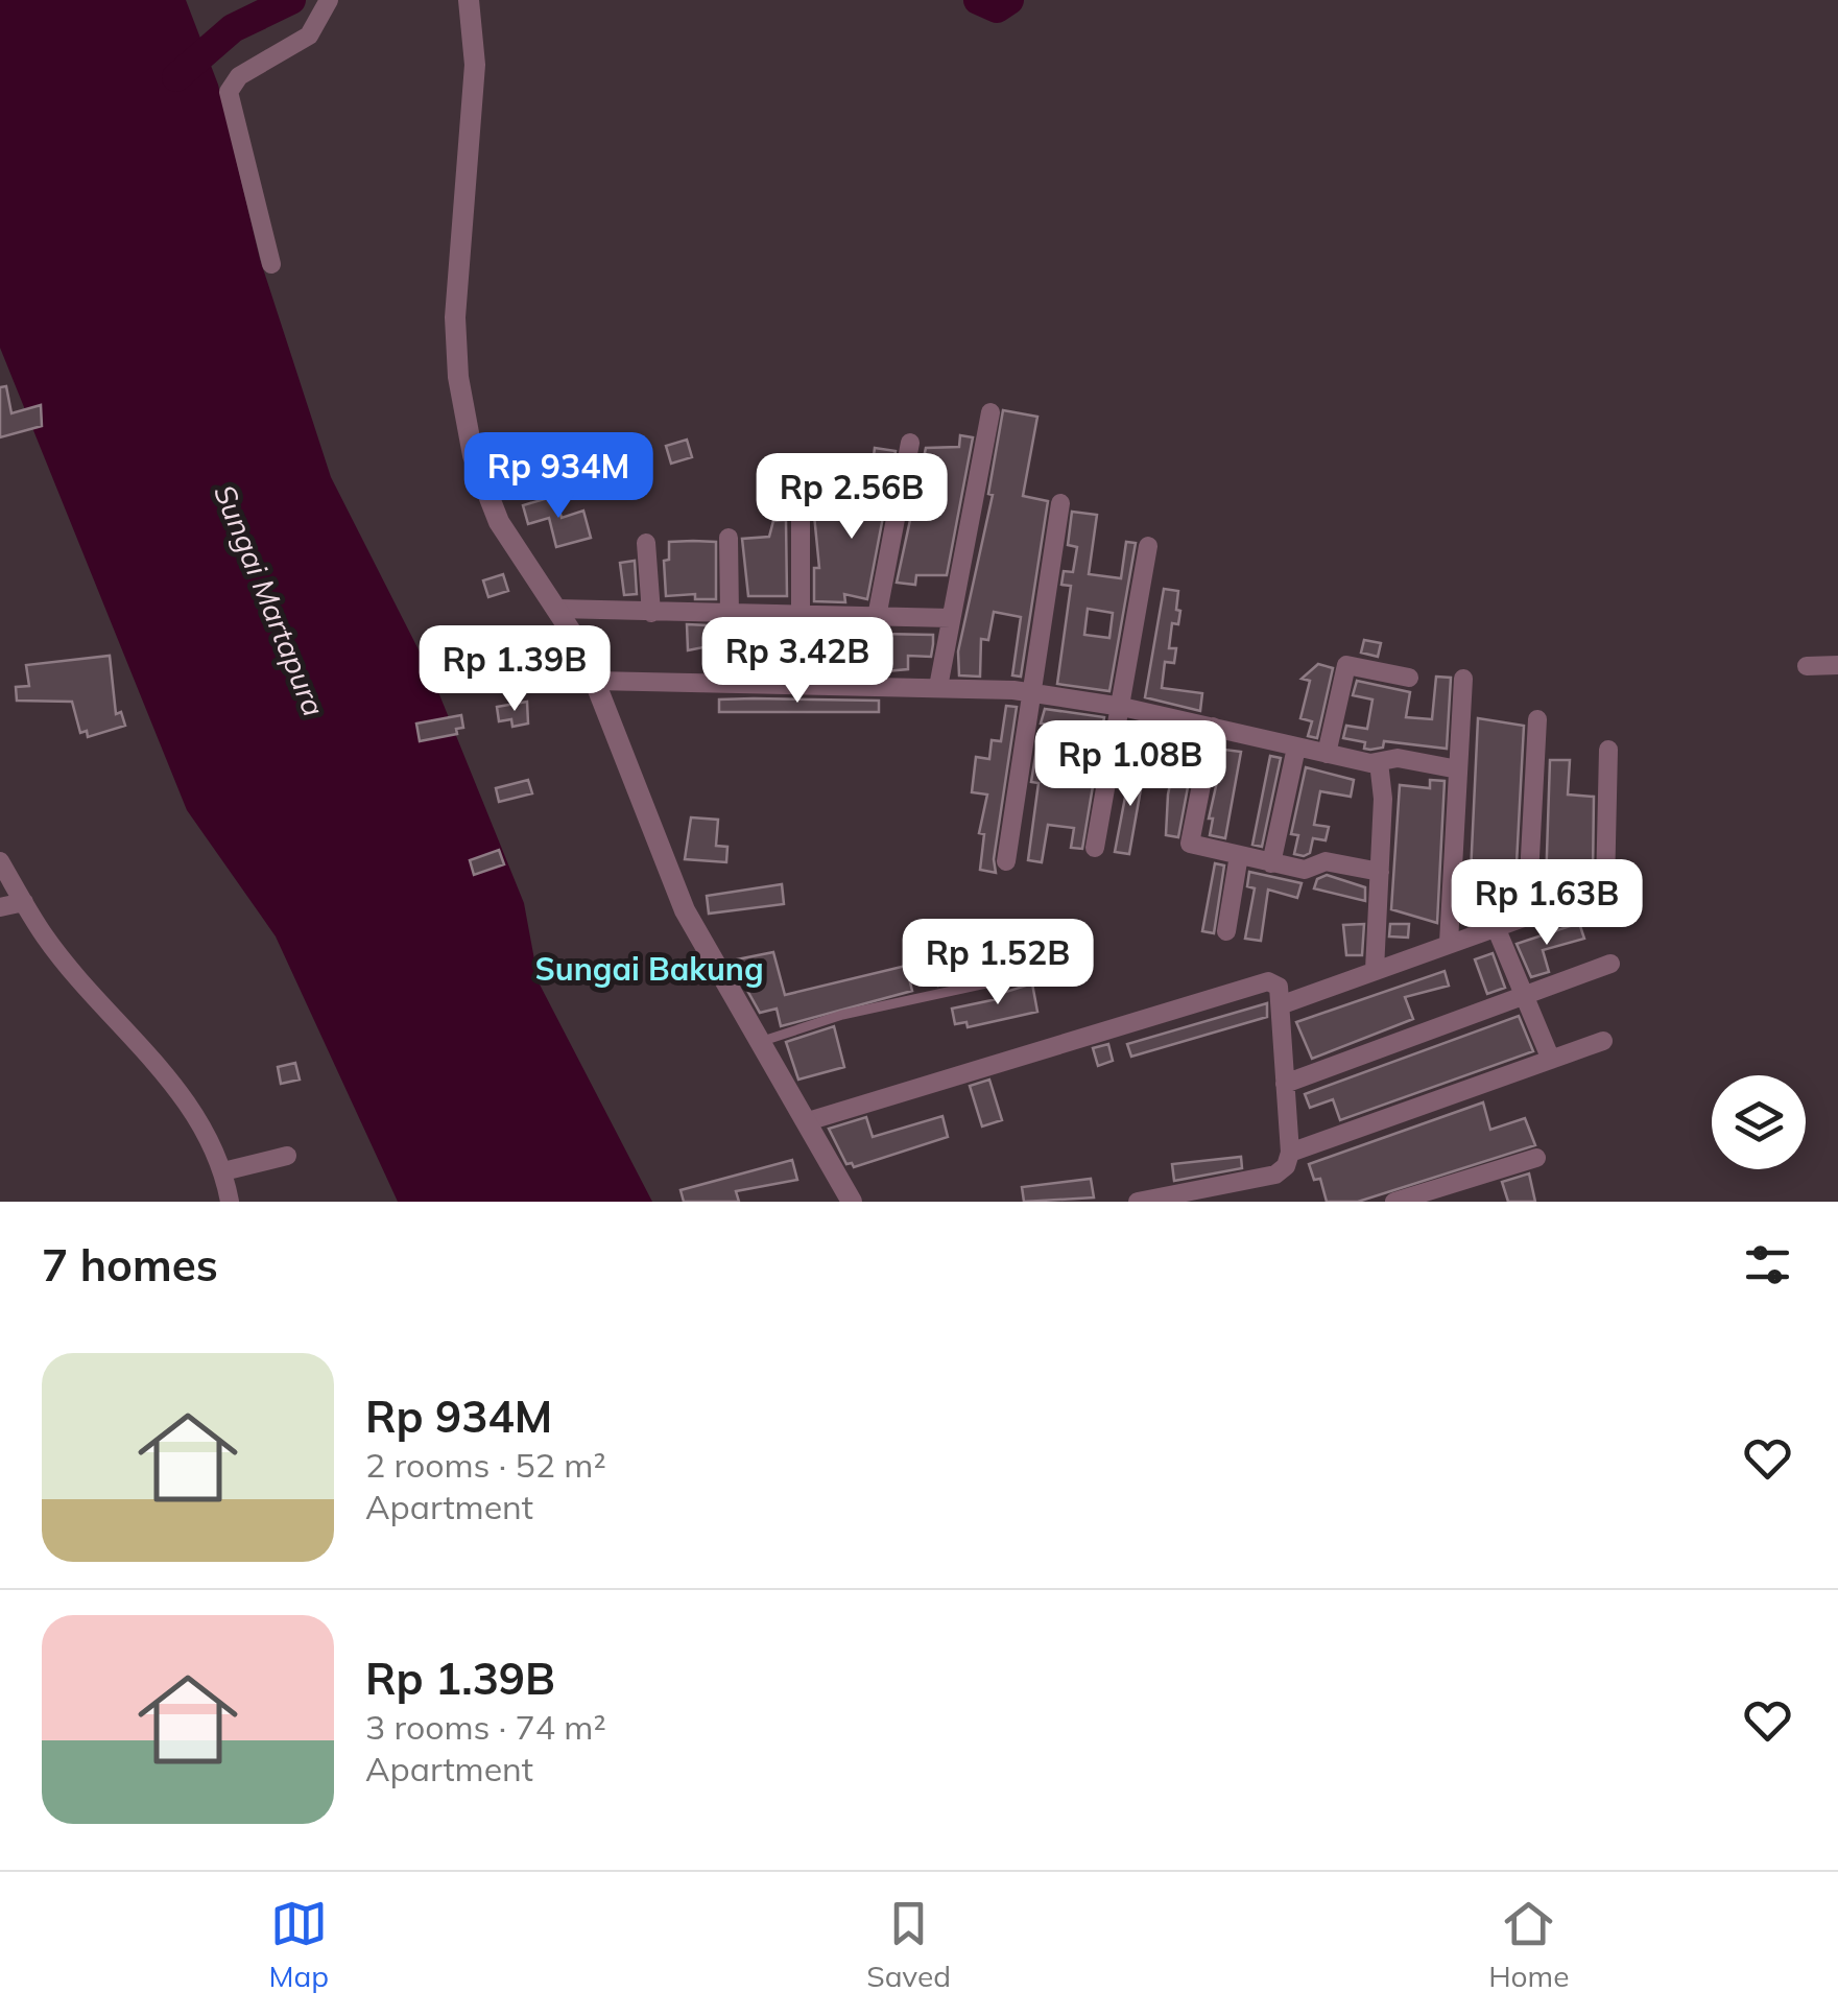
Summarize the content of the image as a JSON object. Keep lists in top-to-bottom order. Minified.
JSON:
{"districts":["Sungai Bakung"],"water":["Sungai Martapura"],"page":{"price":["Rp 934M","Rp 2.56B","Rp 3.42B","Rp 1.39B","Rp 1.08B","Rp 1.63B","Rp 1.52B"],"heading":"7 homes","list":[{"name":"Rp 934M","note":"2 rooms · 52 m² · Apartment"},{"name":"Rp 1.39B","note":"3 rooms · 74 m² · Apartment"}],"tabs":["Map","Saved","Home"]}}
